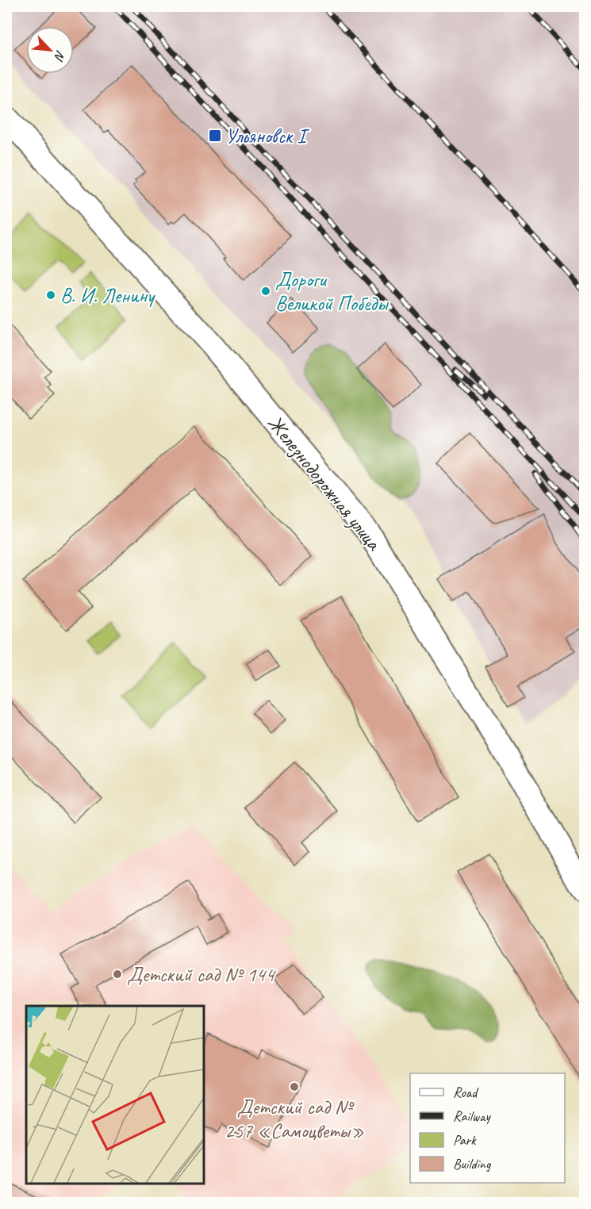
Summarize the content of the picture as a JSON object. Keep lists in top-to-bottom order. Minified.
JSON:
{"streets":{"street":["Железнодорожная улица"]},"places":{"transit":["Ульяновск I"],"other":["Дороги Великой Победы","В. И. Ленину","Детский сад № 144","Детский сад № 257 «Самоцветы»"]},"legend":["Road","Railway","Park","Building"],"north":"bottom right"}
